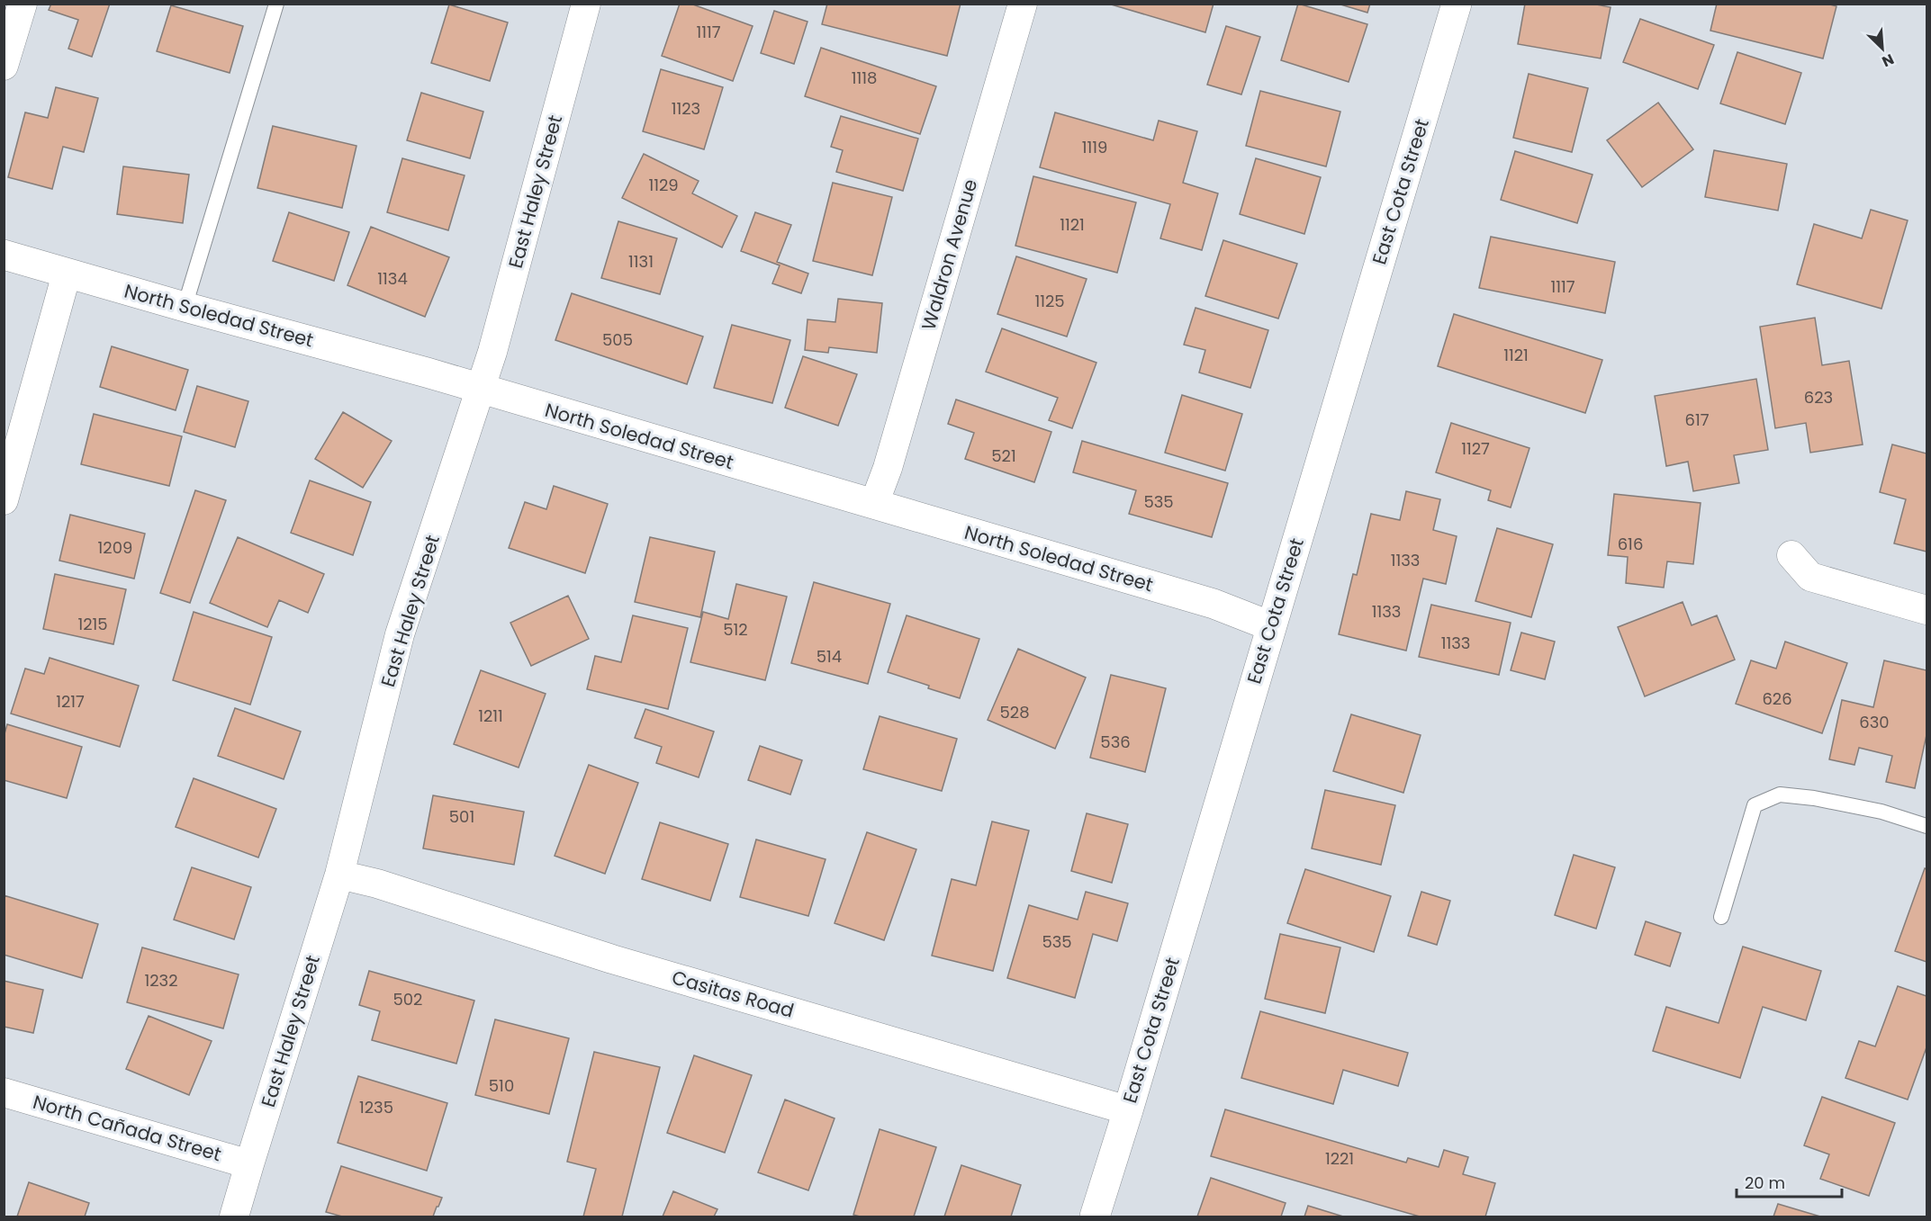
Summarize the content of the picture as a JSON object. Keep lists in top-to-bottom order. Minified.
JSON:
{"streets":{"street":["East Haley Street","East Cota Street","Waldron Avenue","North Soledad Street","Casitas Road","North Cañada Street"]},"crossings":[["East Haley Street","North Soledad Street"],["East Haley Street","Casitas Road"],["East Haley Street","North Cañada Street"],["East Cota Street","North Soledad Street"],["East Cota Street","Casitas Road"],["Waldron Avenue","North Soledad Street"]],"house_numbers":["1117","1118","1123","1119","1129","1121","1131","1134","1117","1125","505","1121","623","617","1127","521","535","616","1209","1133","1133","1215","512","1133","514","626","1217","528","1211","630","536","501","535","1232","502","510","1235","1221"],"scale_bar":"20 m","north":"bottom right"}
